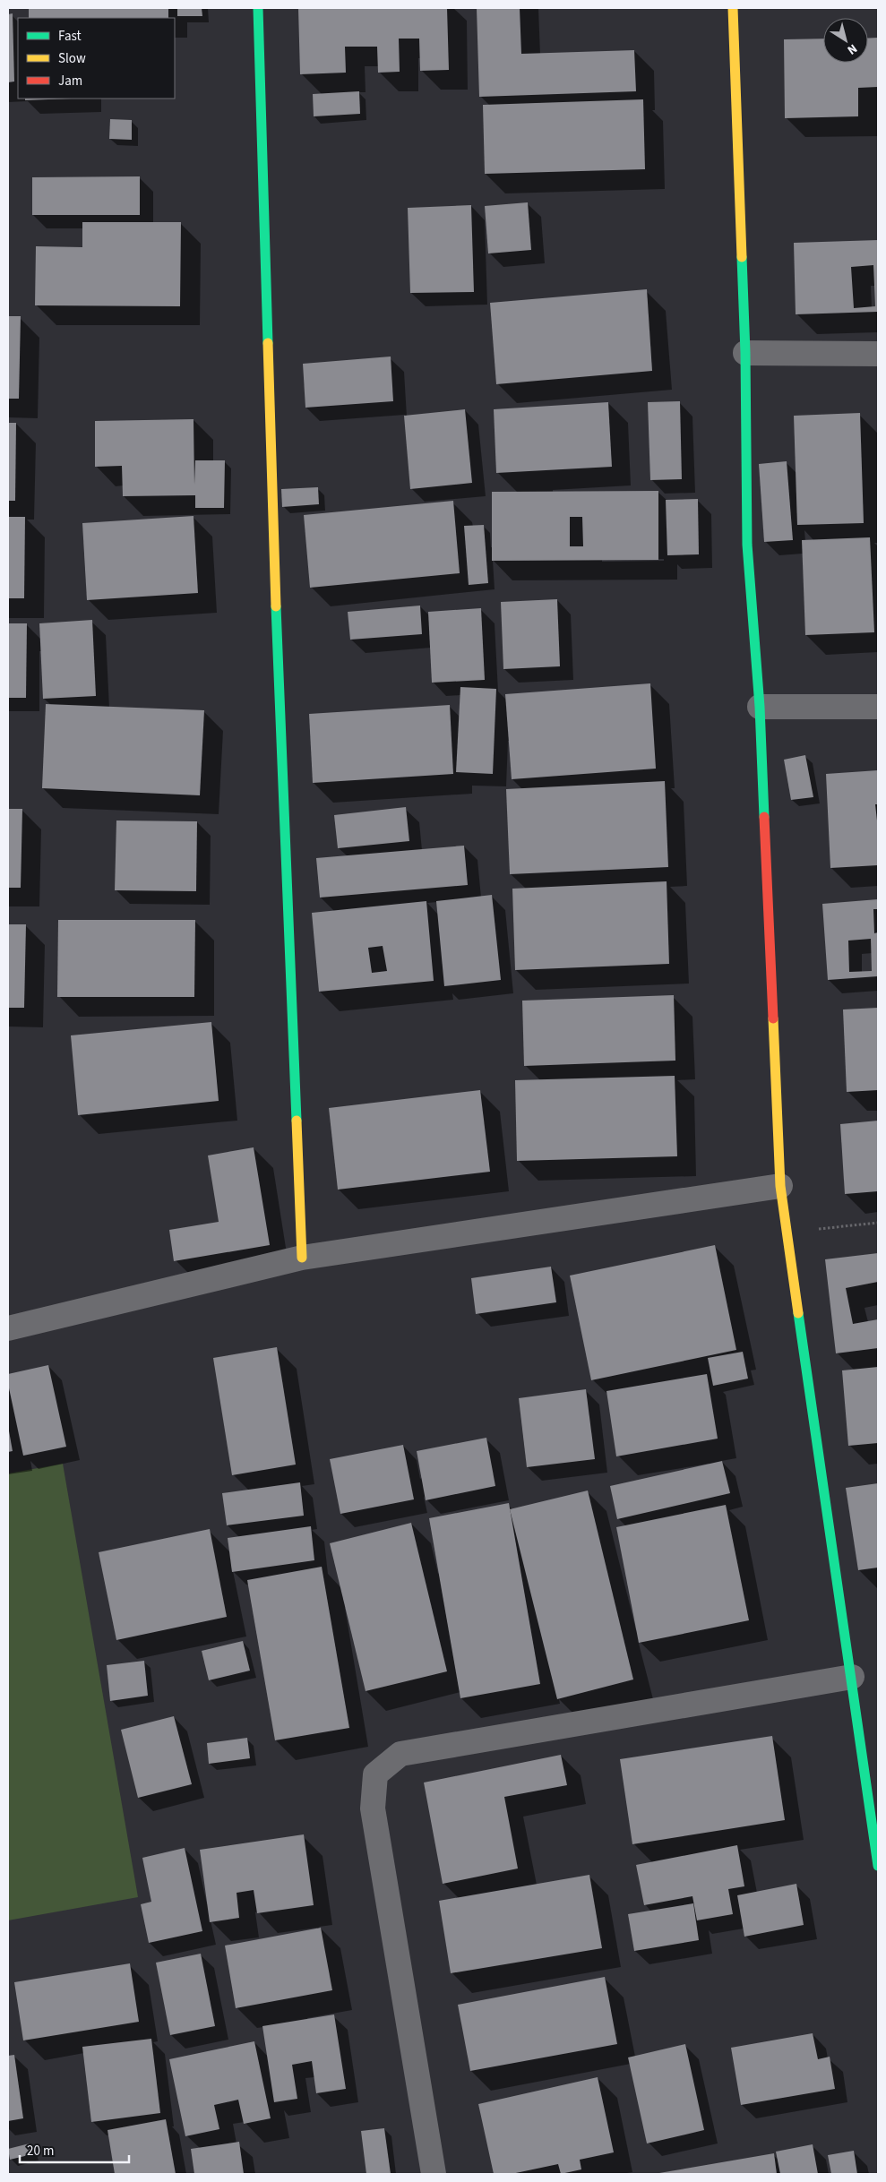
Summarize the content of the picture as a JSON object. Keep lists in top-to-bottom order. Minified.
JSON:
{"legend":["Fast","Slow","Jam"],"scale_bar":"20 m","north":"bottom right"}
